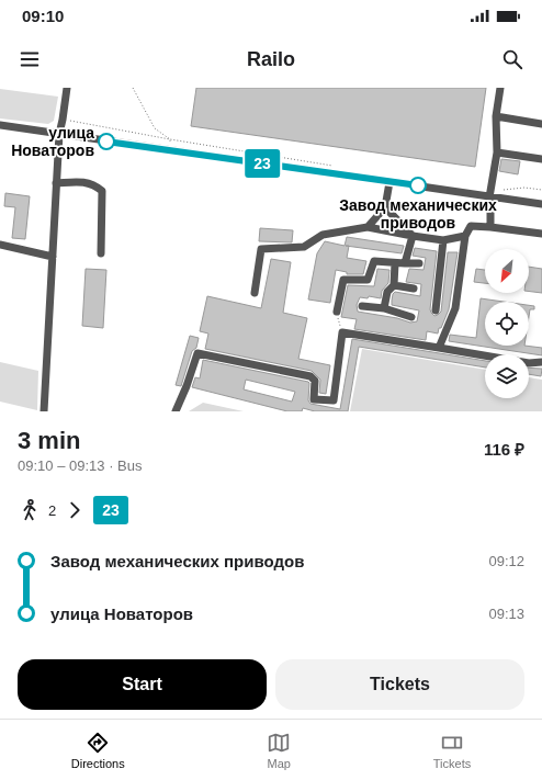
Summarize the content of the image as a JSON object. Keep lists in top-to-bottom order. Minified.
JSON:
{"places":["улица Новаторов","Завод механических приводов"],"lines":["bus line 23"],"north":"bottom left","page":{"status":"09:10","header":"Railo","on_map":"23","heading":["3 min","09:10 – 09:13 · Bus","116 ₽"],"legs":["2","23"],"list":[{"name":"Завод механических приводов","value":"09:12"},{"name":"улица Новаторов","value":"09:13"}],"buttons":["Start","Tickets"],"tabs":["Directions","Map","Tickets"]}}
